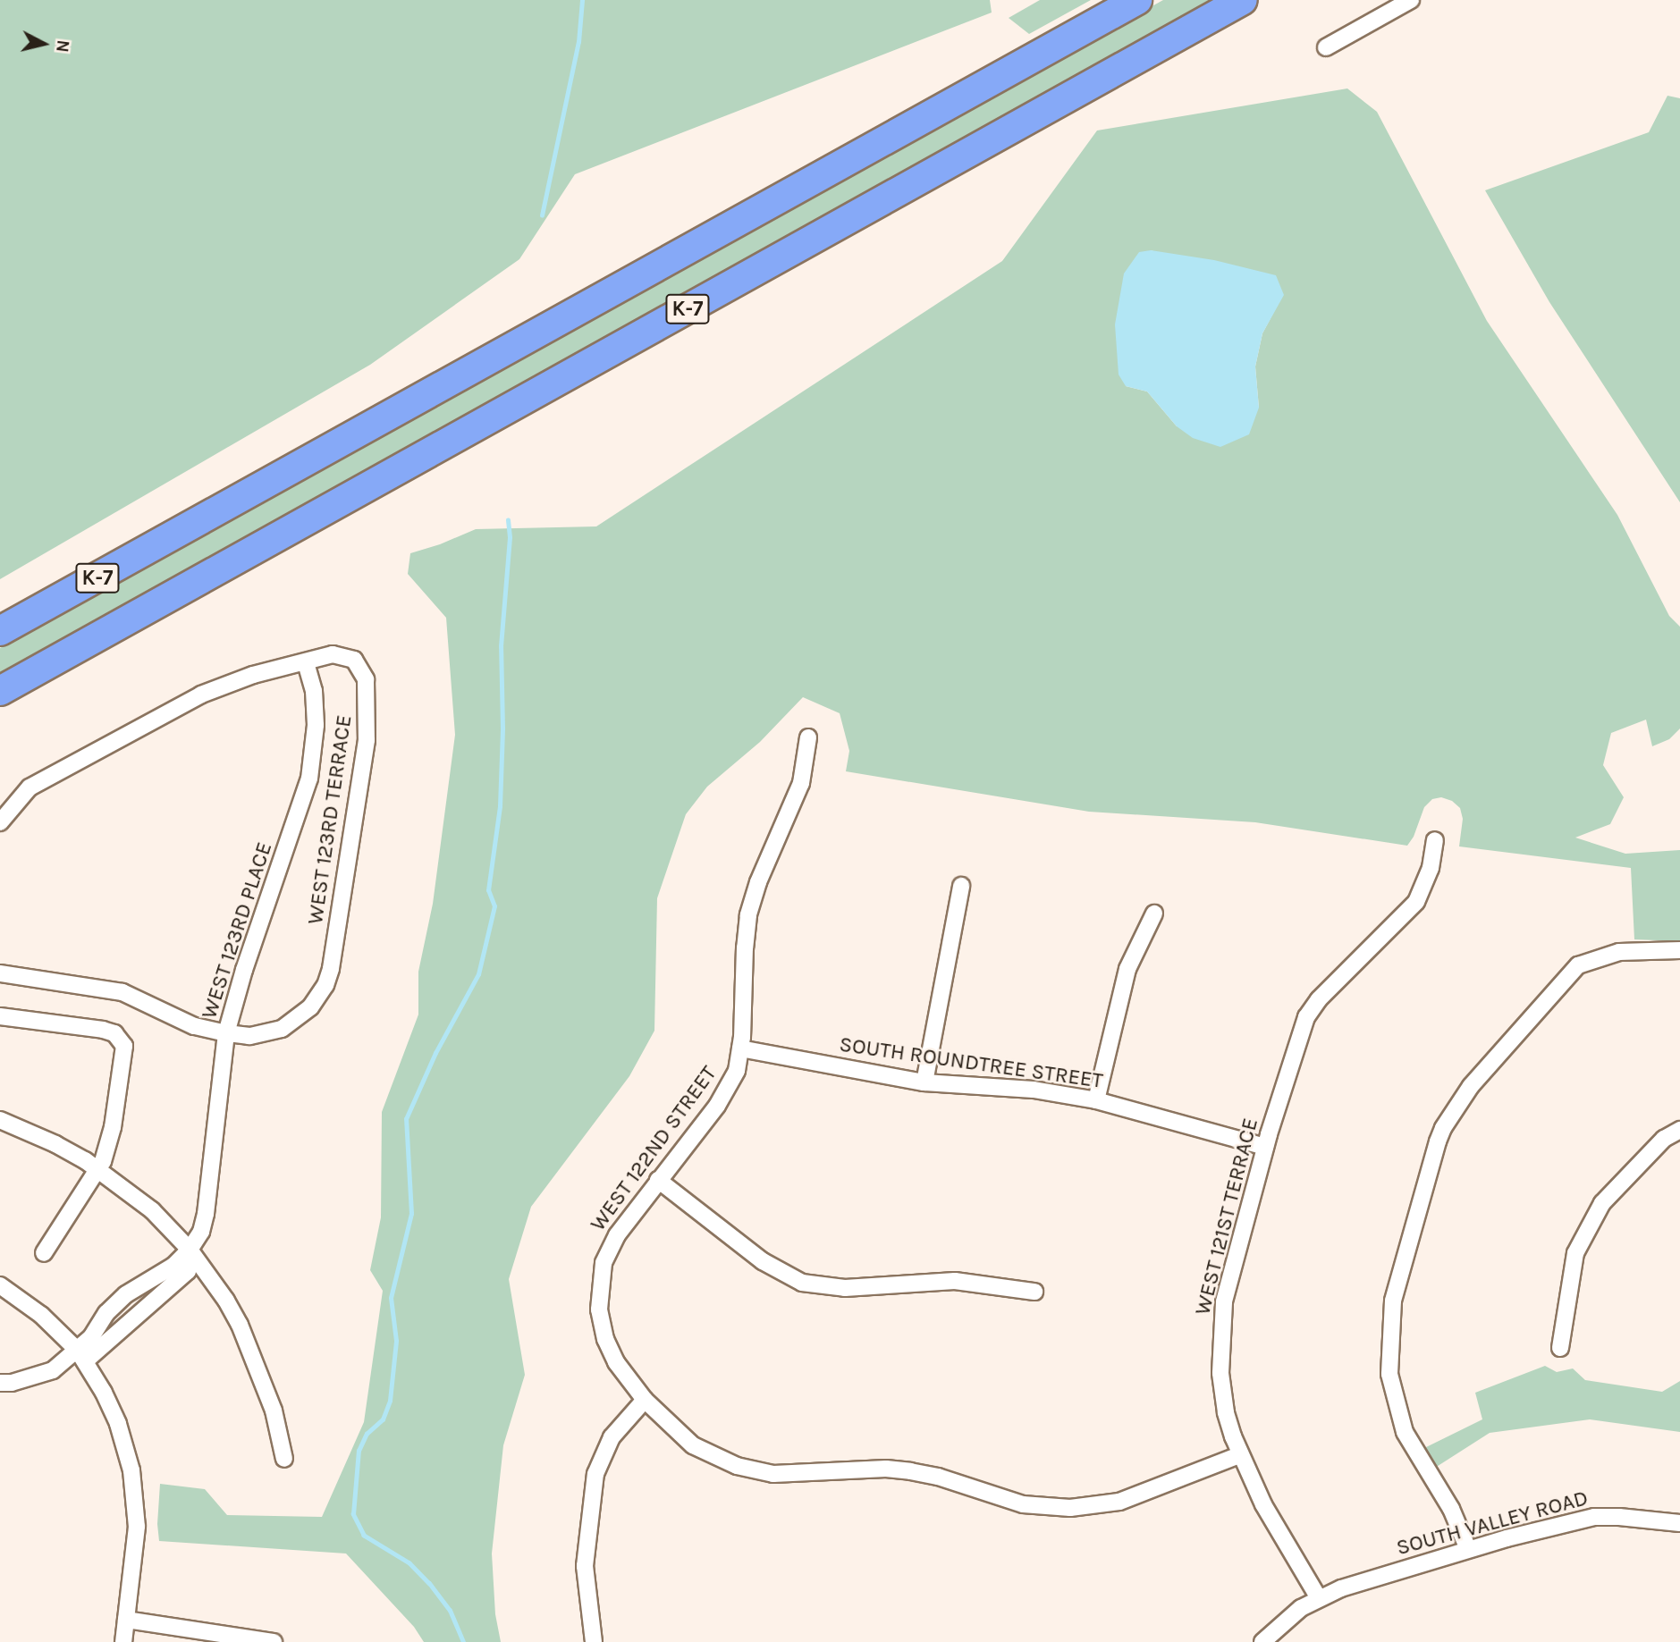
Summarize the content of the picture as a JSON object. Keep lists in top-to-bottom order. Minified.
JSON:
{"streets":{"highway":["K-7"],"street":["WEST 123RD TERRACE","WEST 123RD PLACE","SOUTH ROUNDTREE STREET","WEST 122ND STREET","WEST 121ST TERRACE","SOUTH VALLEY ROAD"]},"crossings":[["WEST 123RD TERRACE","WEST 123RD PLACE"],["SOUTH ROUNDTREE STREET","WEST 122ND STREET"],["SOUTH ROUNDTREE STREET","WEST 121ST TERRACE"],["WEST 121ST TERRACE","SOUTH VALLEY ROAD"]],"north":"right"}
